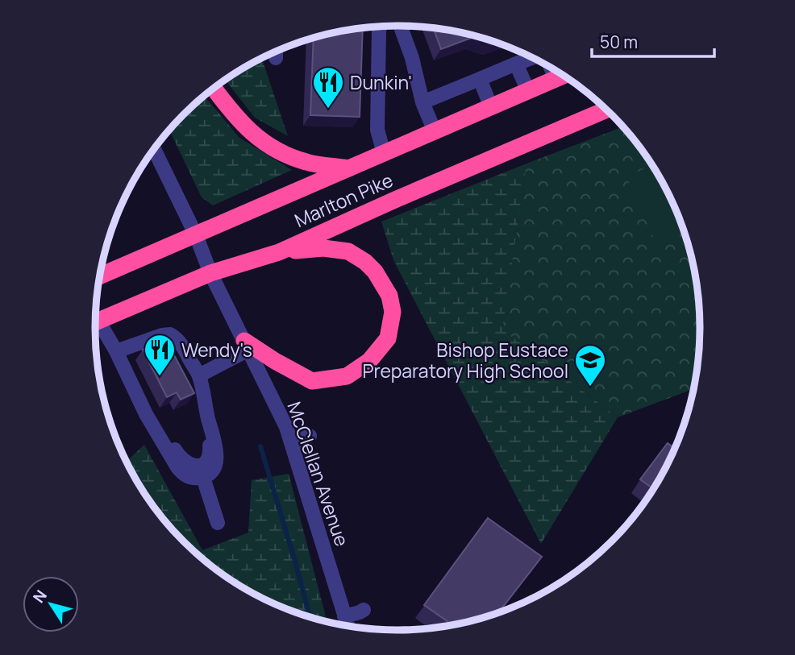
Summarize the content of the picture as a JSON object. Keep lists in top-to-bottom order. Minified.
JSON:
{"streets":{"highway":["Marlton Pike"],"street":["McClellan Avenue"]},"crossings":[["Marlton Pike","McClellan Avenue"]],"places":{"restaurant":["Dunkin'","Wendy's"],"school or university":["Bishop Eustace Preparatory High School"]},"scale_bar":"50 m","north":"top left"}
